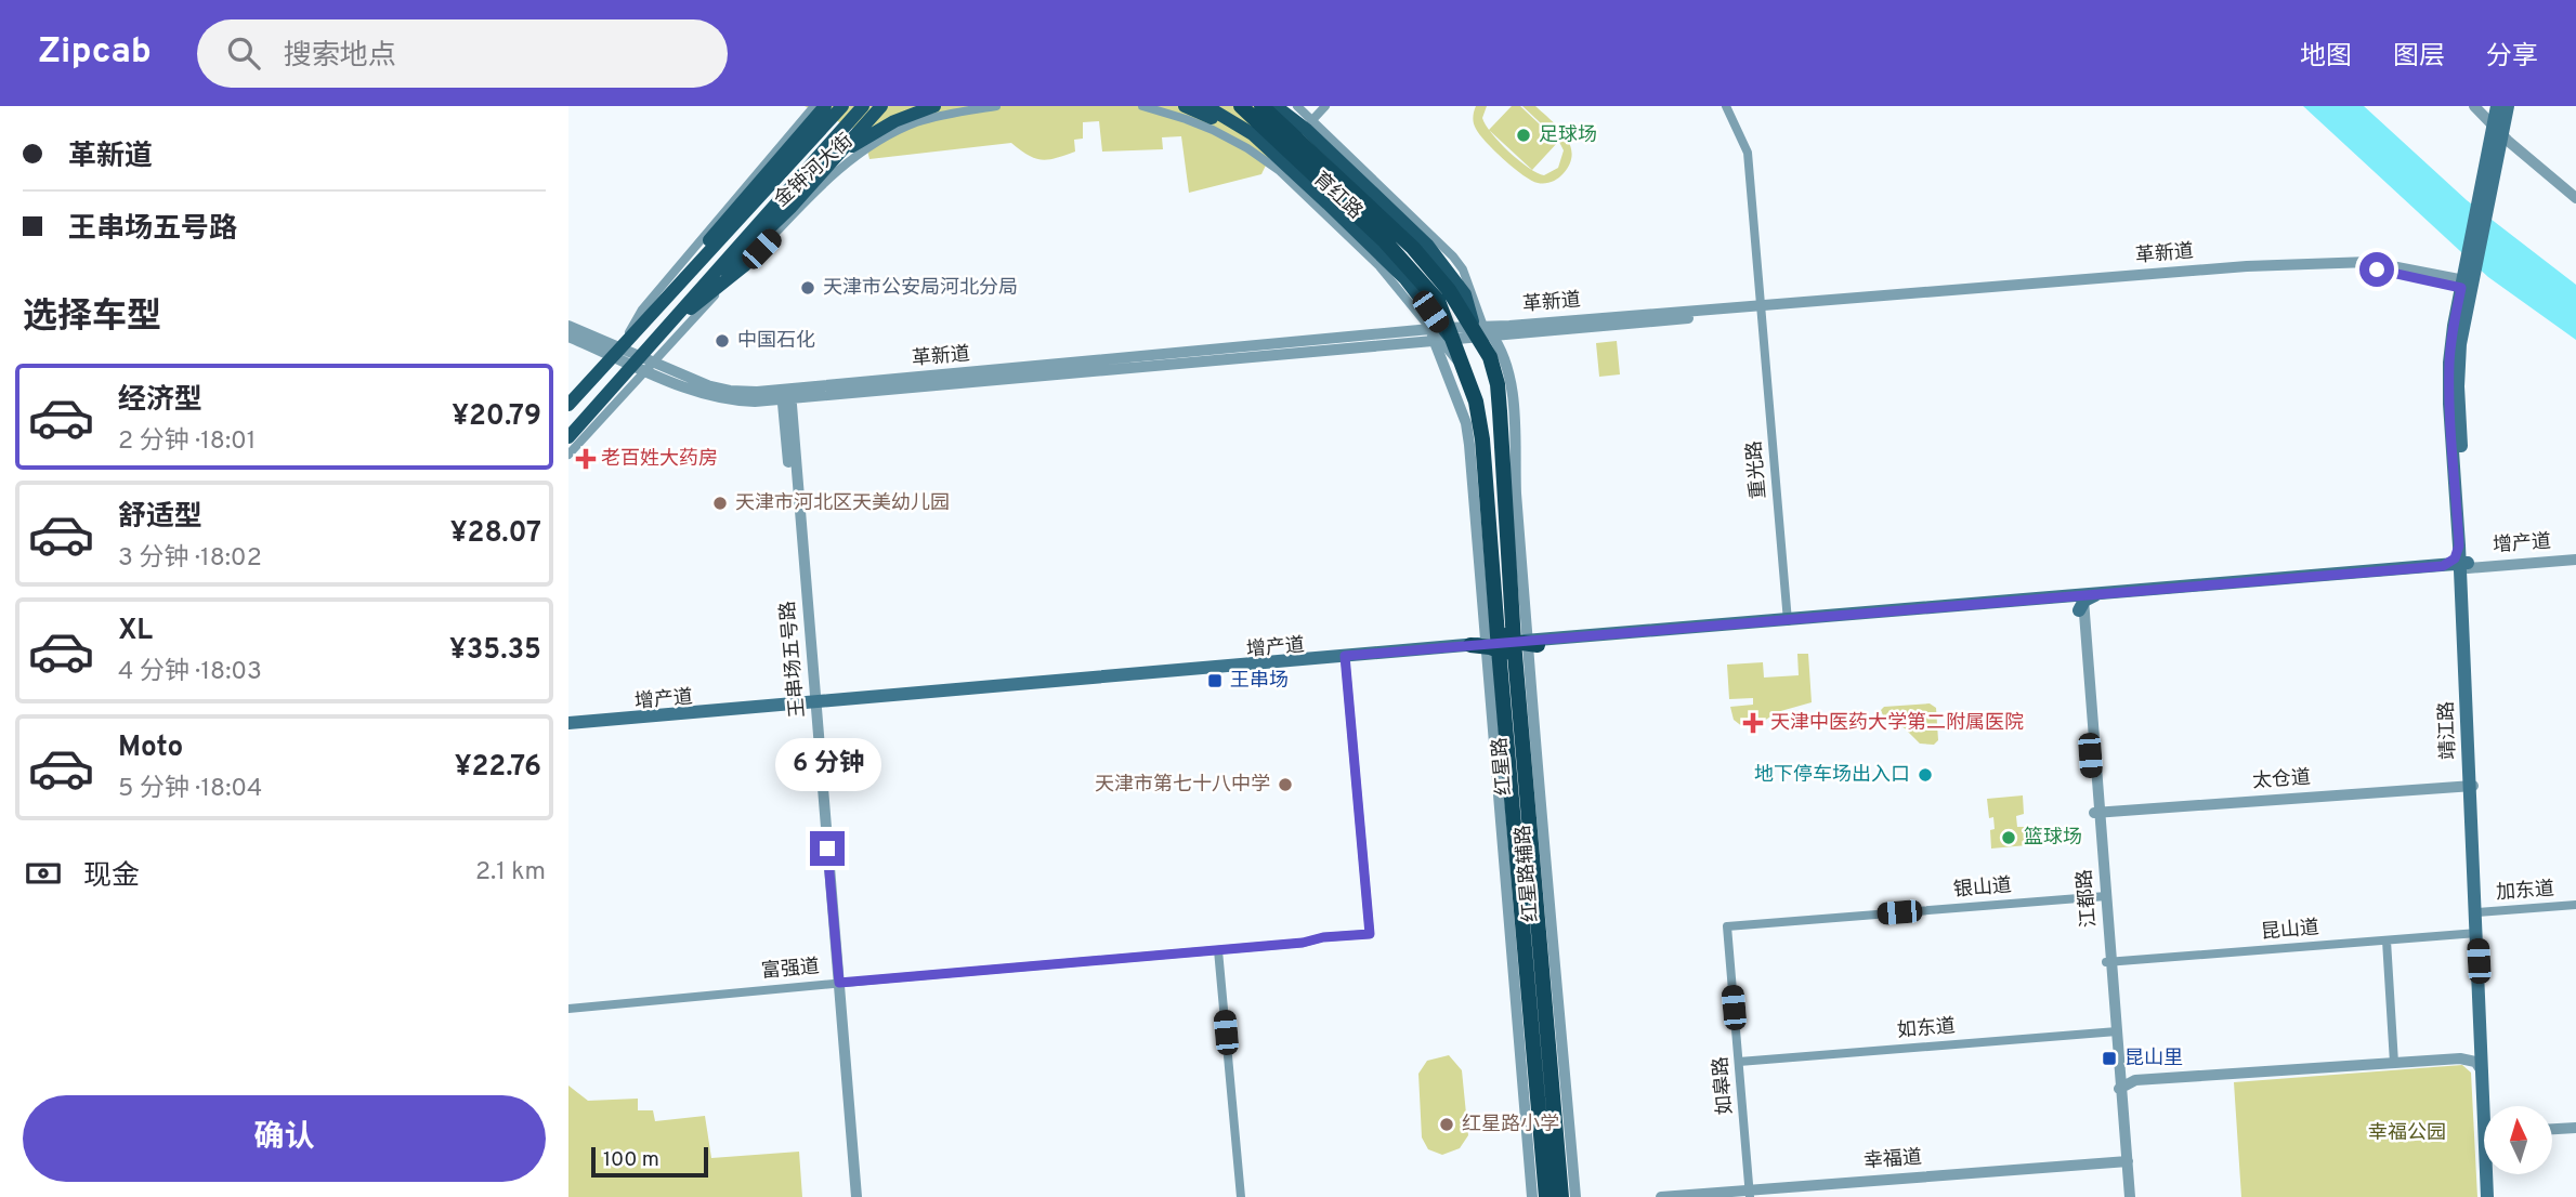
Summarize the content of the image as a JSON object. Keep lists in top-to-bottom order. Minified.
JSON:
{"streets":{"highway":["育红路","红星路"],"main road":["金钟河大街","增产道","靖江路"],"street":["革新道","重光路","王串场五号路","太仓道","红星路辅路","银山道","加东道","江都路","昆山道","富强道","如东道","如皋路","幸福道"]},"crossings":[["金钟河大街","革新道"],["育红路","革新道"],["育红路","红星路辅路"],["革新道","重光路"],["革新道","王串场五号路"],["革新道","靖江路"],["革新道","红星路辅路"],["重光路","增产道"],["增产道","王串场五号路"],["增产道","靖江路"],["增产道","红星路"],["增产道","红星路辅路"],["增产道","江都路"],["增产道","富强道"],["王串场五号路","富强道"],["靖江路","太仓道"],["靖江路","加东道"],["靖江路","昆山道"],["红星路","红星路辅路"],["太仓道","江都路"],["银山道","江都路"],["银山道","如皋路"],["江都路","昆山道"],["江都路","如东道"],["江都路","幸福道"],["如东道","如皋路"],["如皋路","幸福道"]],"parks":["幸福公园"],"places":{"other":["足球场","天津市公安局河北分局","中国石化","天津市河北区天美幼儿园","地下停车场出入口","天津市第七十八中学","篮球场","红星路小学"],"health":["老百姓大药房","天津中医药大学第二附属医院"],"transit":["王串场","昆山里"]},"scale_bar":"100 m","north":"top","page":{"header":"Zipcab","search":"搜索地点","nav":["地图","图层","分享"],"banner":["革新道","王串场五号路"],"heading":"选择车型","list":[{"name":"经济型","note":"2 分钟 · 18:01","value":"¥20.79"},{"name":"舒适型","note":"3 分钟 · 18:02","value":"¥28.07"},{"name":"XL","note":"4 分钟 · 18:03","value":"¥35.35"},{"name":"Moto","note":"5 分钟 · 18:04","value":"¥22.76"}],"bubble":"6 分钟","pay":["现金","2.1 km"],"buttons":"确认","scale":"100 m"}}
